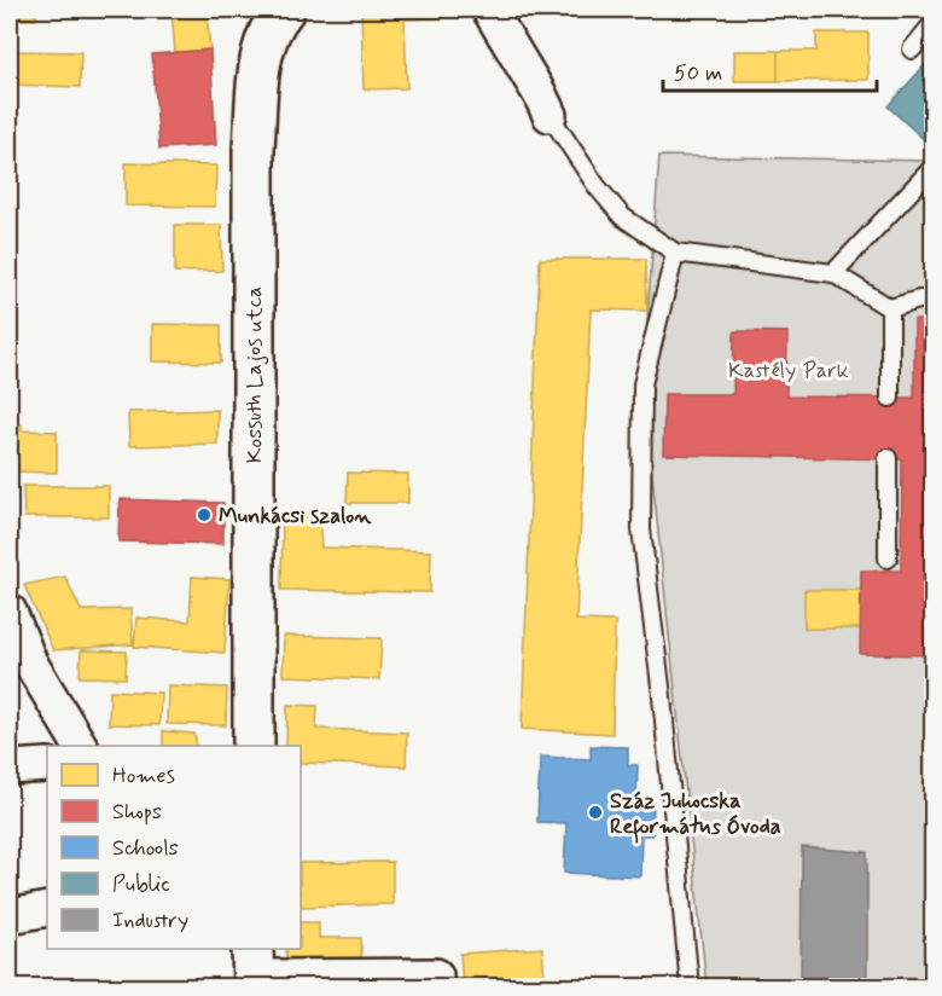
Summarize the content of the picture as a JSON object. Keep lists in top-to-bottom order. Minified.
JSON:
{"streets":{"main road":["Kossuth Lajos utca"]},"parks":["Kastély Park"],"places":["Munkácsi szalon","Száz Juhocska Református Óvoda"],"legend":["Homes","Shops","Schools","Public","Industry"],"scale_bar":"50 m"}
